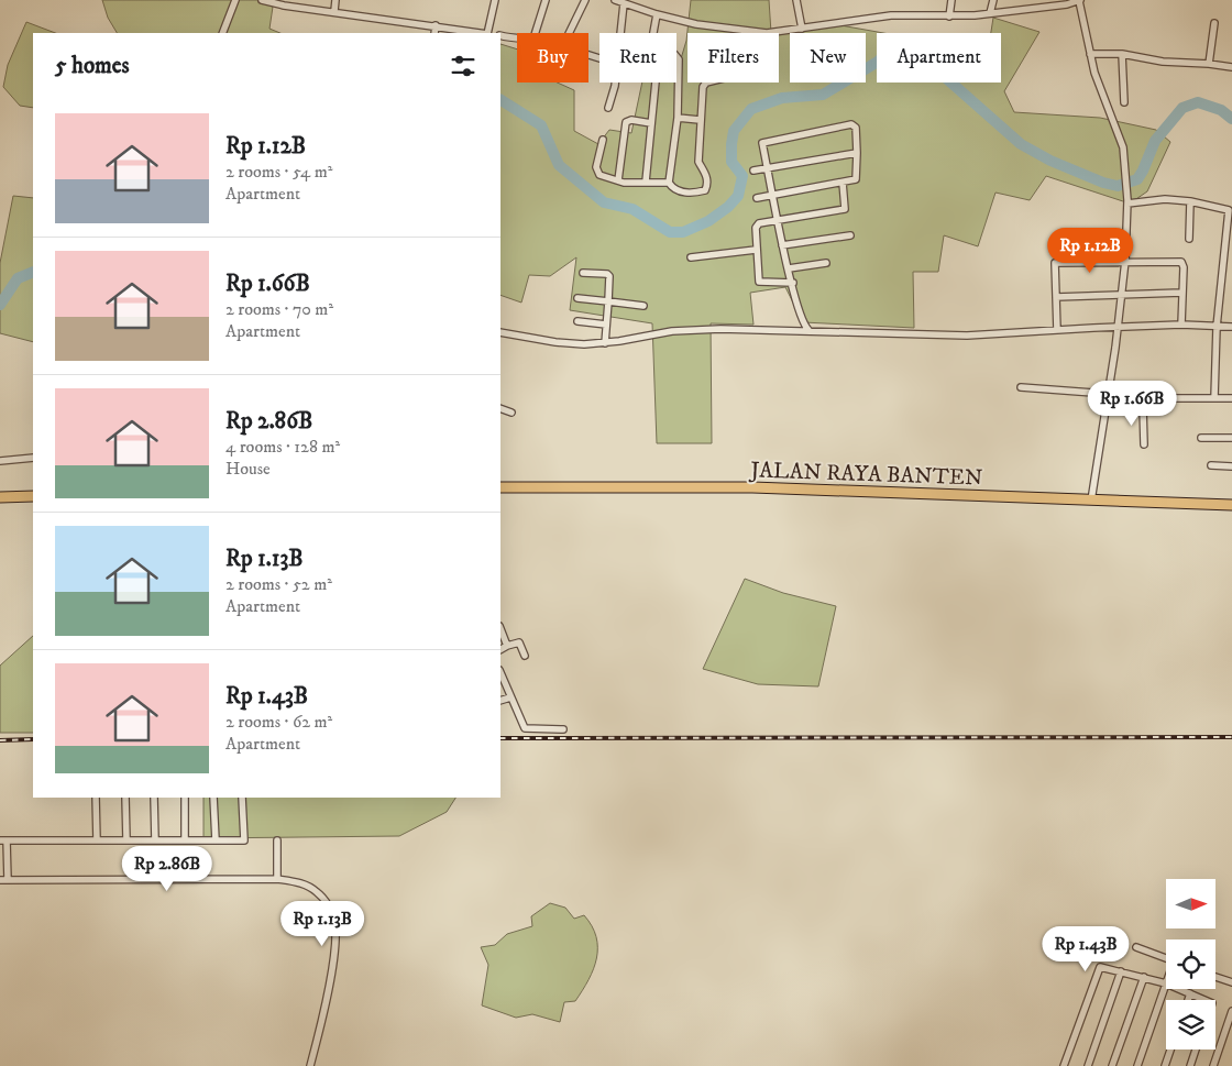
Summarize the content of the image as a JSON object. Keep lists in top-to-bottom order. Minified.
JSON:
{"streets":{"main road":["JALAN RAYA BANTEN"]},"north":"right","page":{"chip":["Buy","Rent","Filters","New","Apartment"],"heading":"5 homes","list":[{"name":"Rp 1.12B","note":"2 rooms · 54 m² · Apartment"},{"name":"Rp 1.66B","note":"2 rooms · 70 m² · Apartment"},{"name":"Rp 2.86B","note":"4 rooms · 128 m² · House"},{"name":"Rp 1.13B","note":"2 rooms · 52 m² · Apartment"},{"name":"Rp 1.43B","note":"2 rooms · 62 m² · Apartment"}],"price":["Rp 1.12B","Rp 1.66B","Rp 2.86B","Rp 1.13B","Rp 1.43B"]}}
